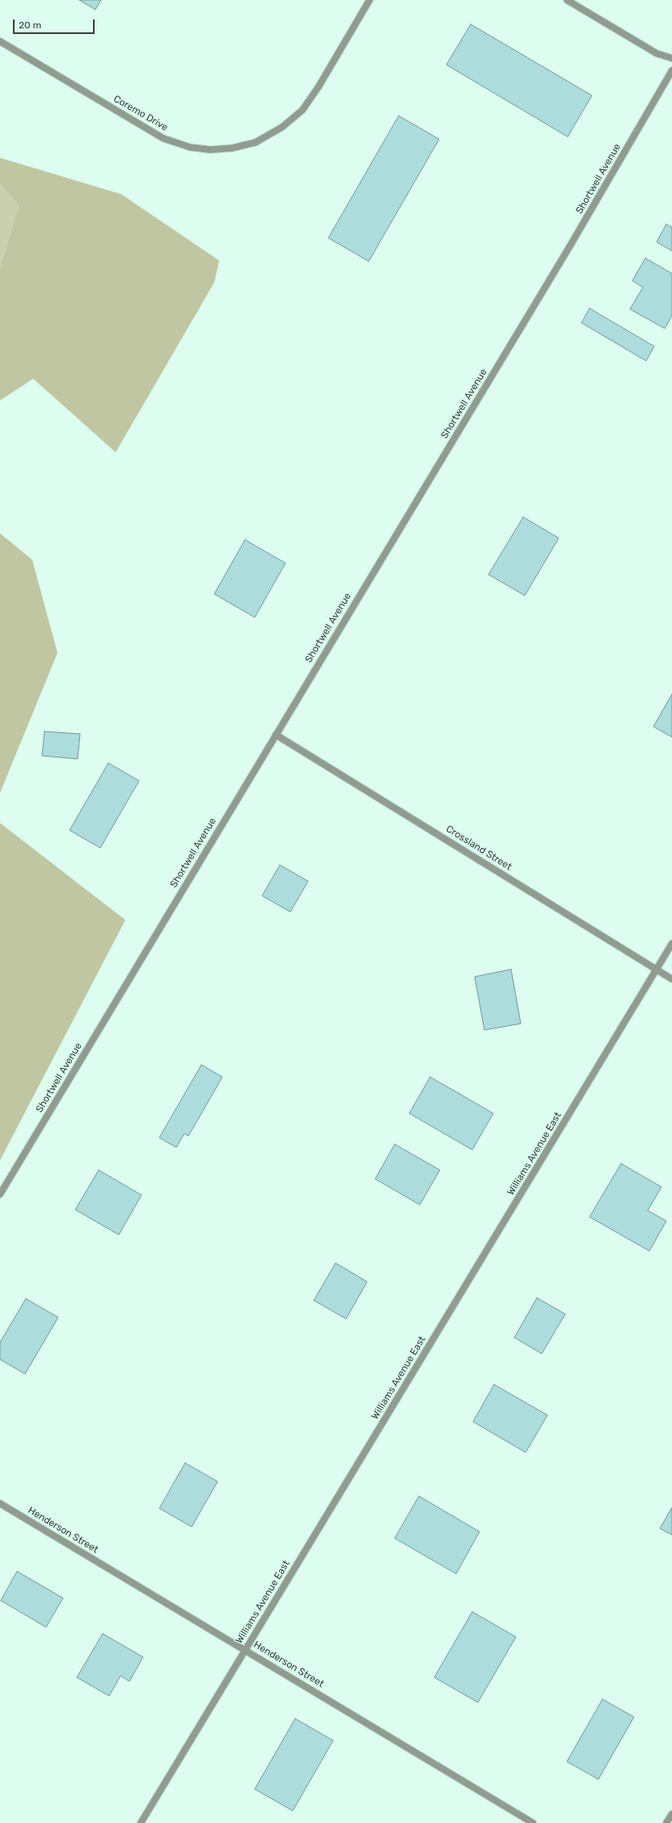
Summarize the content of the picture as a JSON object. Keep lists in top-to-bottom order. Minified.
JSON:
{"streets":{"street":["Coremo Drive","Shortwell Avenue","Crossland Street","Williams Avenue East","Henderson Street"]},"crossings":[["Shortwell Avenue","Crossland Street"],["Crossland Street","Williams Avenue East"],["Williams Avenue East","Henderson Street"]],"scale_bar":"20 m"}
